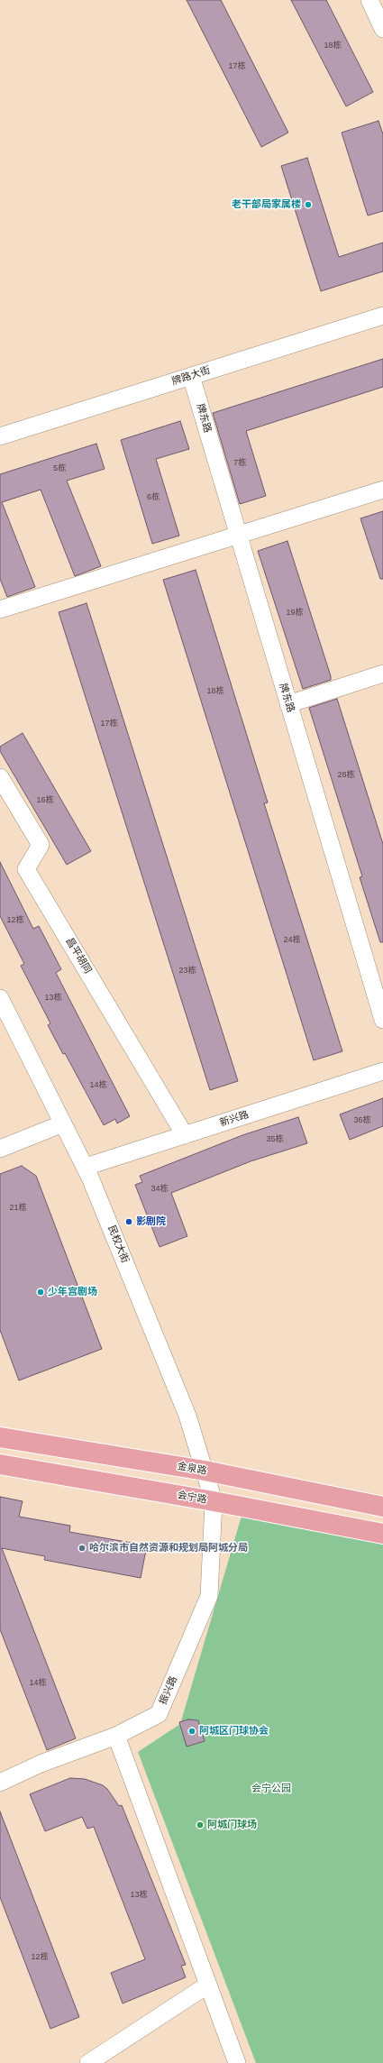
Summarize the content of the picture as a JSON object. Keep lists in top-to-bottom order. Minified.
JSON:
{"streets":{"main road":["金泉路","会宁路"],"street":["牌路大街","牌东路","昌平胡同","新兴路","民权大街","振兴路"]},"crossings":[["牌路大街","牌东路"],["昌平胡同","新兴路"],["新兴路","民权大街"],["民权大街","金泉路"],["民权大街","会宁路"],["民权大街","振兴路"],["会宁路","振兴路"]],"parks":["会宁公园"],"places":["老干部局家属楼","影剧院","少年宫剧场","哈尔滨市自然资源和规划局阿城分局","阿城区门球协会","阿城门球场"],"house_numbers":["18栋","17栋","7栋","5栋","6栋","19栋","18栋","17栋","28栋","16栋","12栋","24栋","23栋","13栋","14栋","36栋","35栋","34栋","21栋","14栋","13栋","12栋"]}
